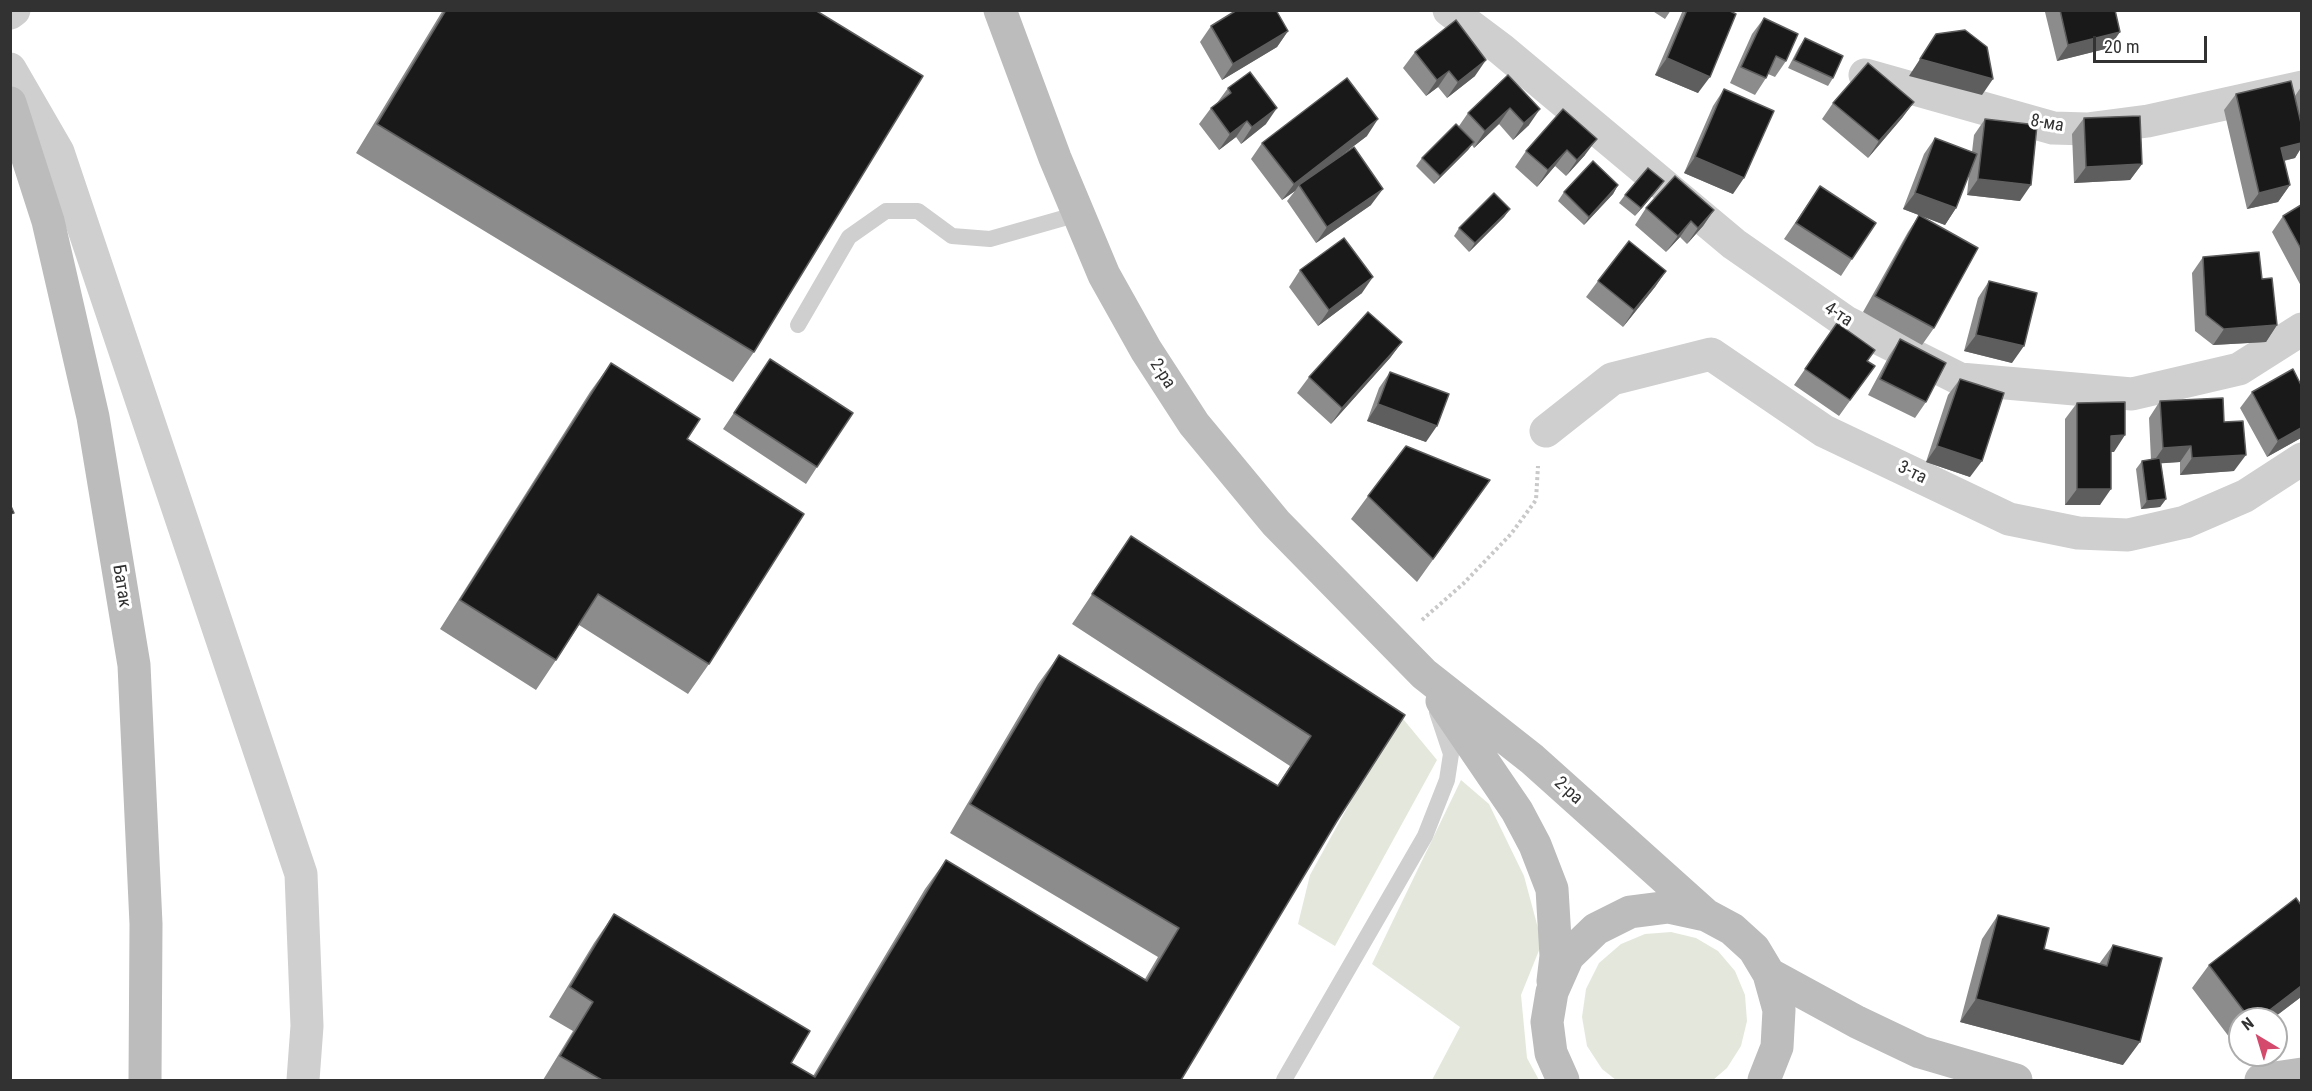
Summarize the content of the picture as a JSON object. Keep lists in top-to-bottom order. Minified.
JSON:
{"streets":{"main road":["2-ра","Батак"],"street":["8-ма","4-та","3-та"]},"scale_bar":"20 m","north":"top left"}
